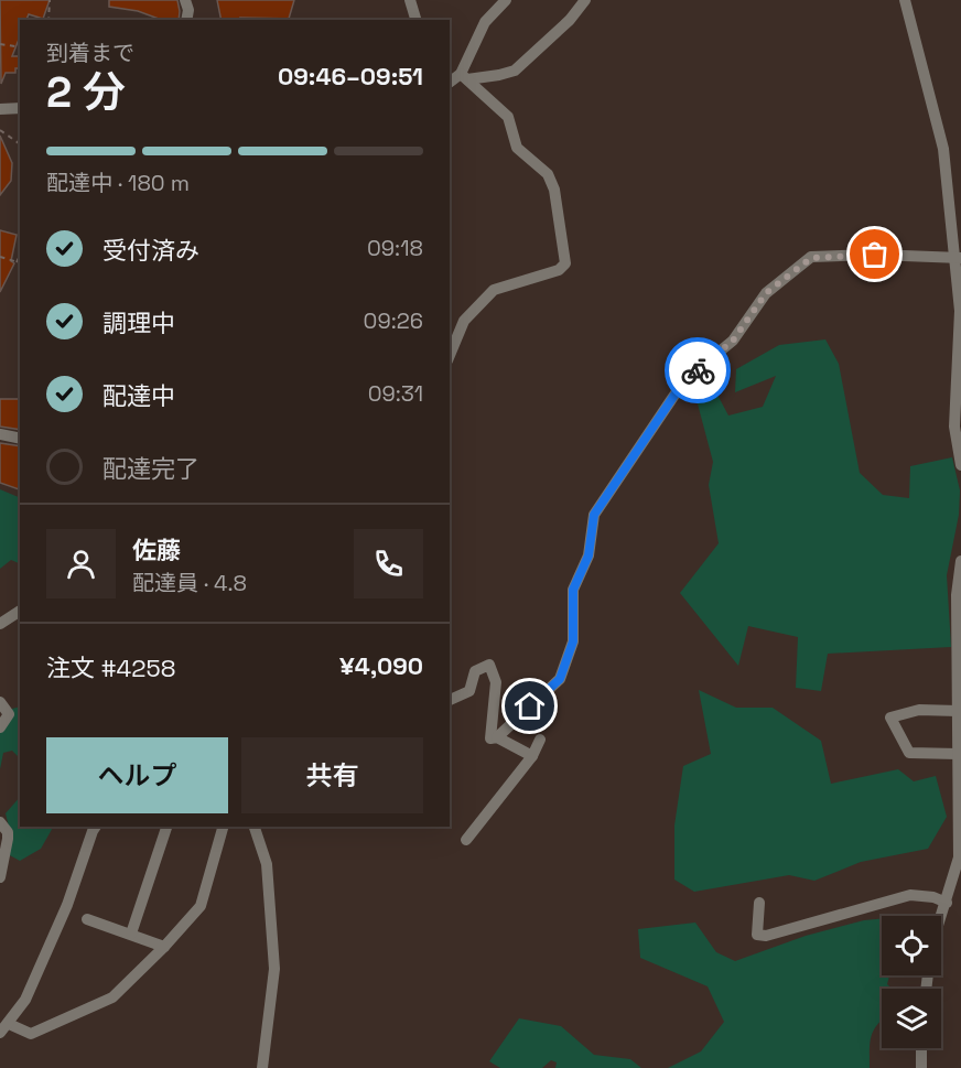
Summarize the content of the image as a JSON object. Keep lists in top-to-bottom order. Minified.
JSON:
{"page":{"heading":["2 分","到着まで","09:46–09:51"],"panel":["佐藤","配達員 · 4.8","注文 #4258","¥4,090"],"bar":"配達中 · 180 m","list":[["受付済み","09:18"],["調理中","09:26"],["配達中","09:31"],"配達完了"],"buttons":["ヘルプ","共有"]}}
